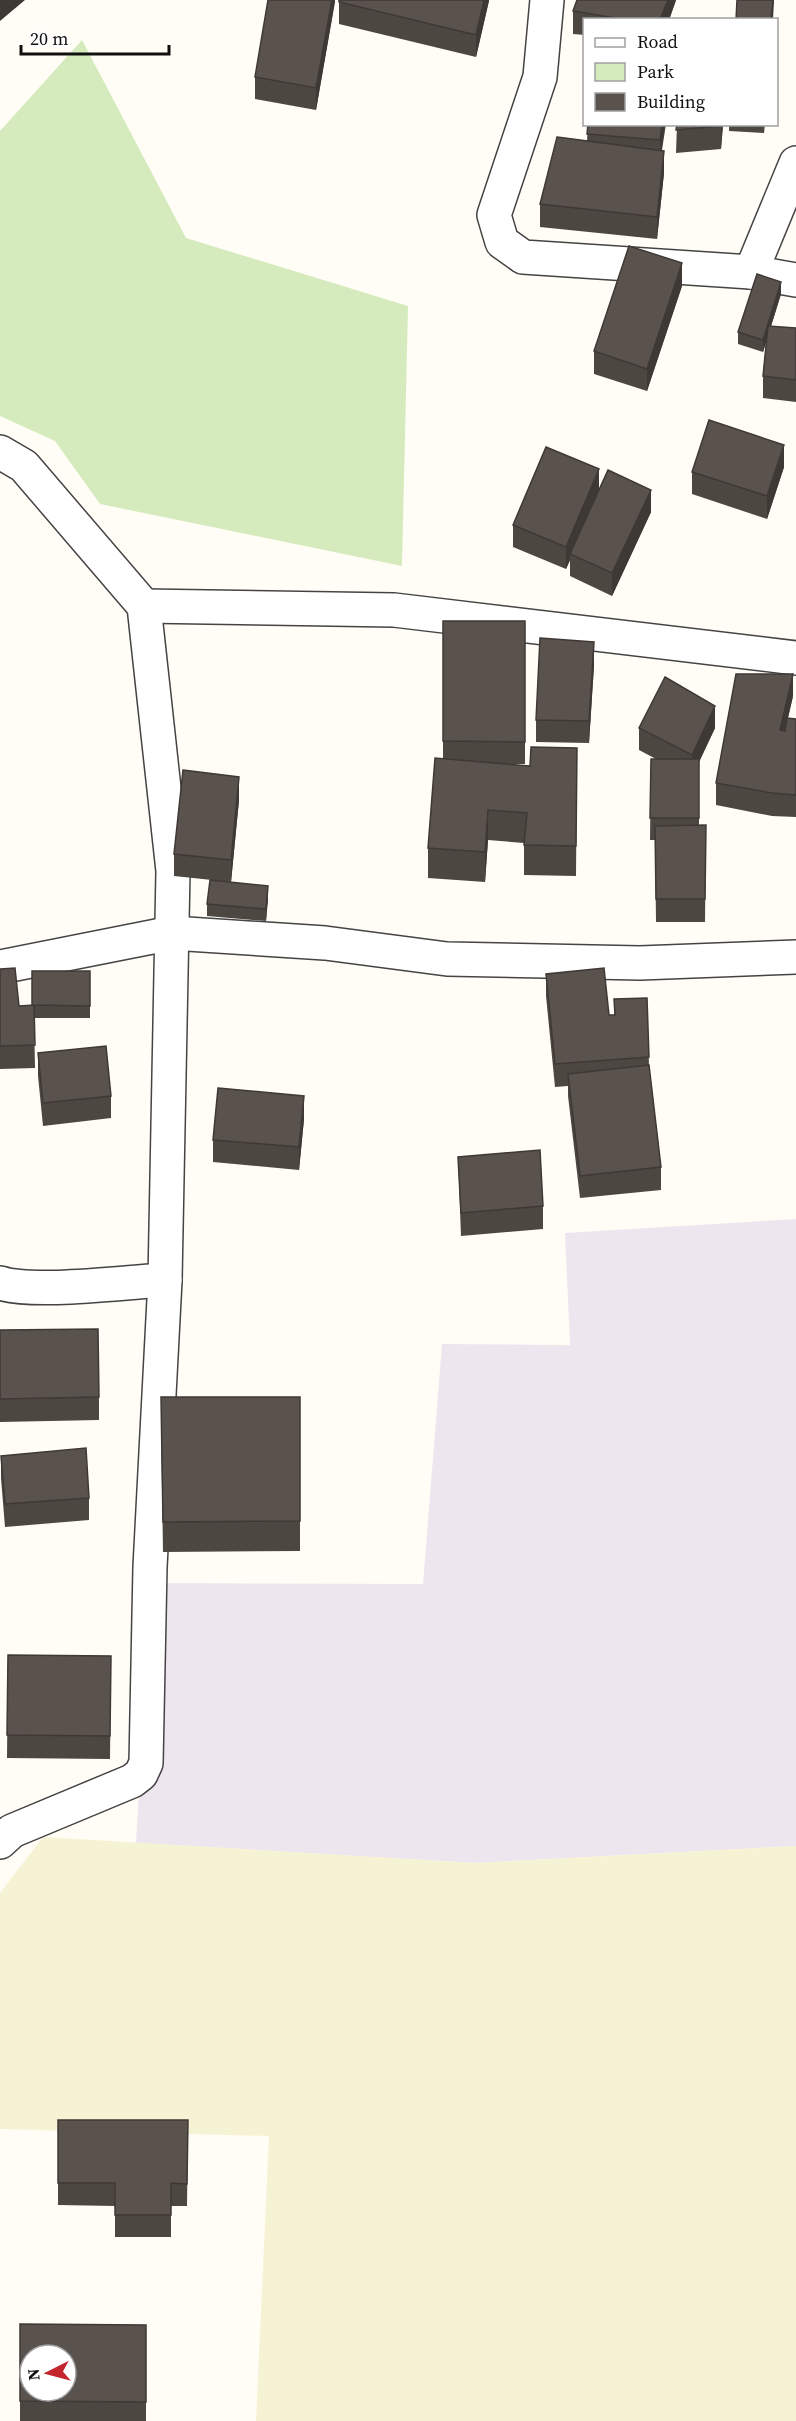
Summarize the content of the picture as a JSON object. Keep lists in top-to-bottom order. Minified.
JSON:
{"legend":["Road","Park","Building"],"scale_bar":"20 m","north":"left"}
